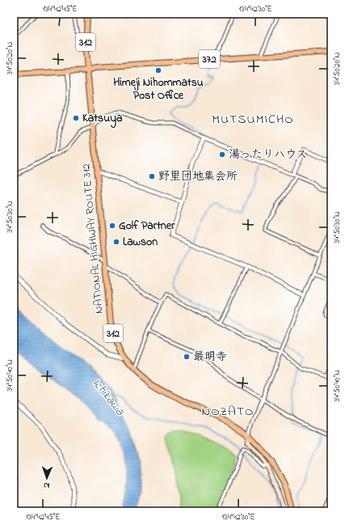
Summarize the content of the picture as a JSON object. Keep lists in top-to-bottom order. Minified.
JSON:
{"streets":{"highway":["312","372","NATIONAL HIGHWAY ROUTE 312"]},"crossings":[["372","NATIONAL HIGHWAY ROUTE 312"]],"districts":["MUTSUMICHO","NOZATO"],"water":["Ichikawa"],"places":["Himeji Nihommatsu Post Office","Katsuya","湯ったりハウス","野里団地集会所","Golf Partner","Lawson","最明寺"],"north":"bottom","coordinates":["134°42'45\"E","134°42'30\"E","34°50'20\"N","34°50'30\"N","34°50'40\"N"]}
